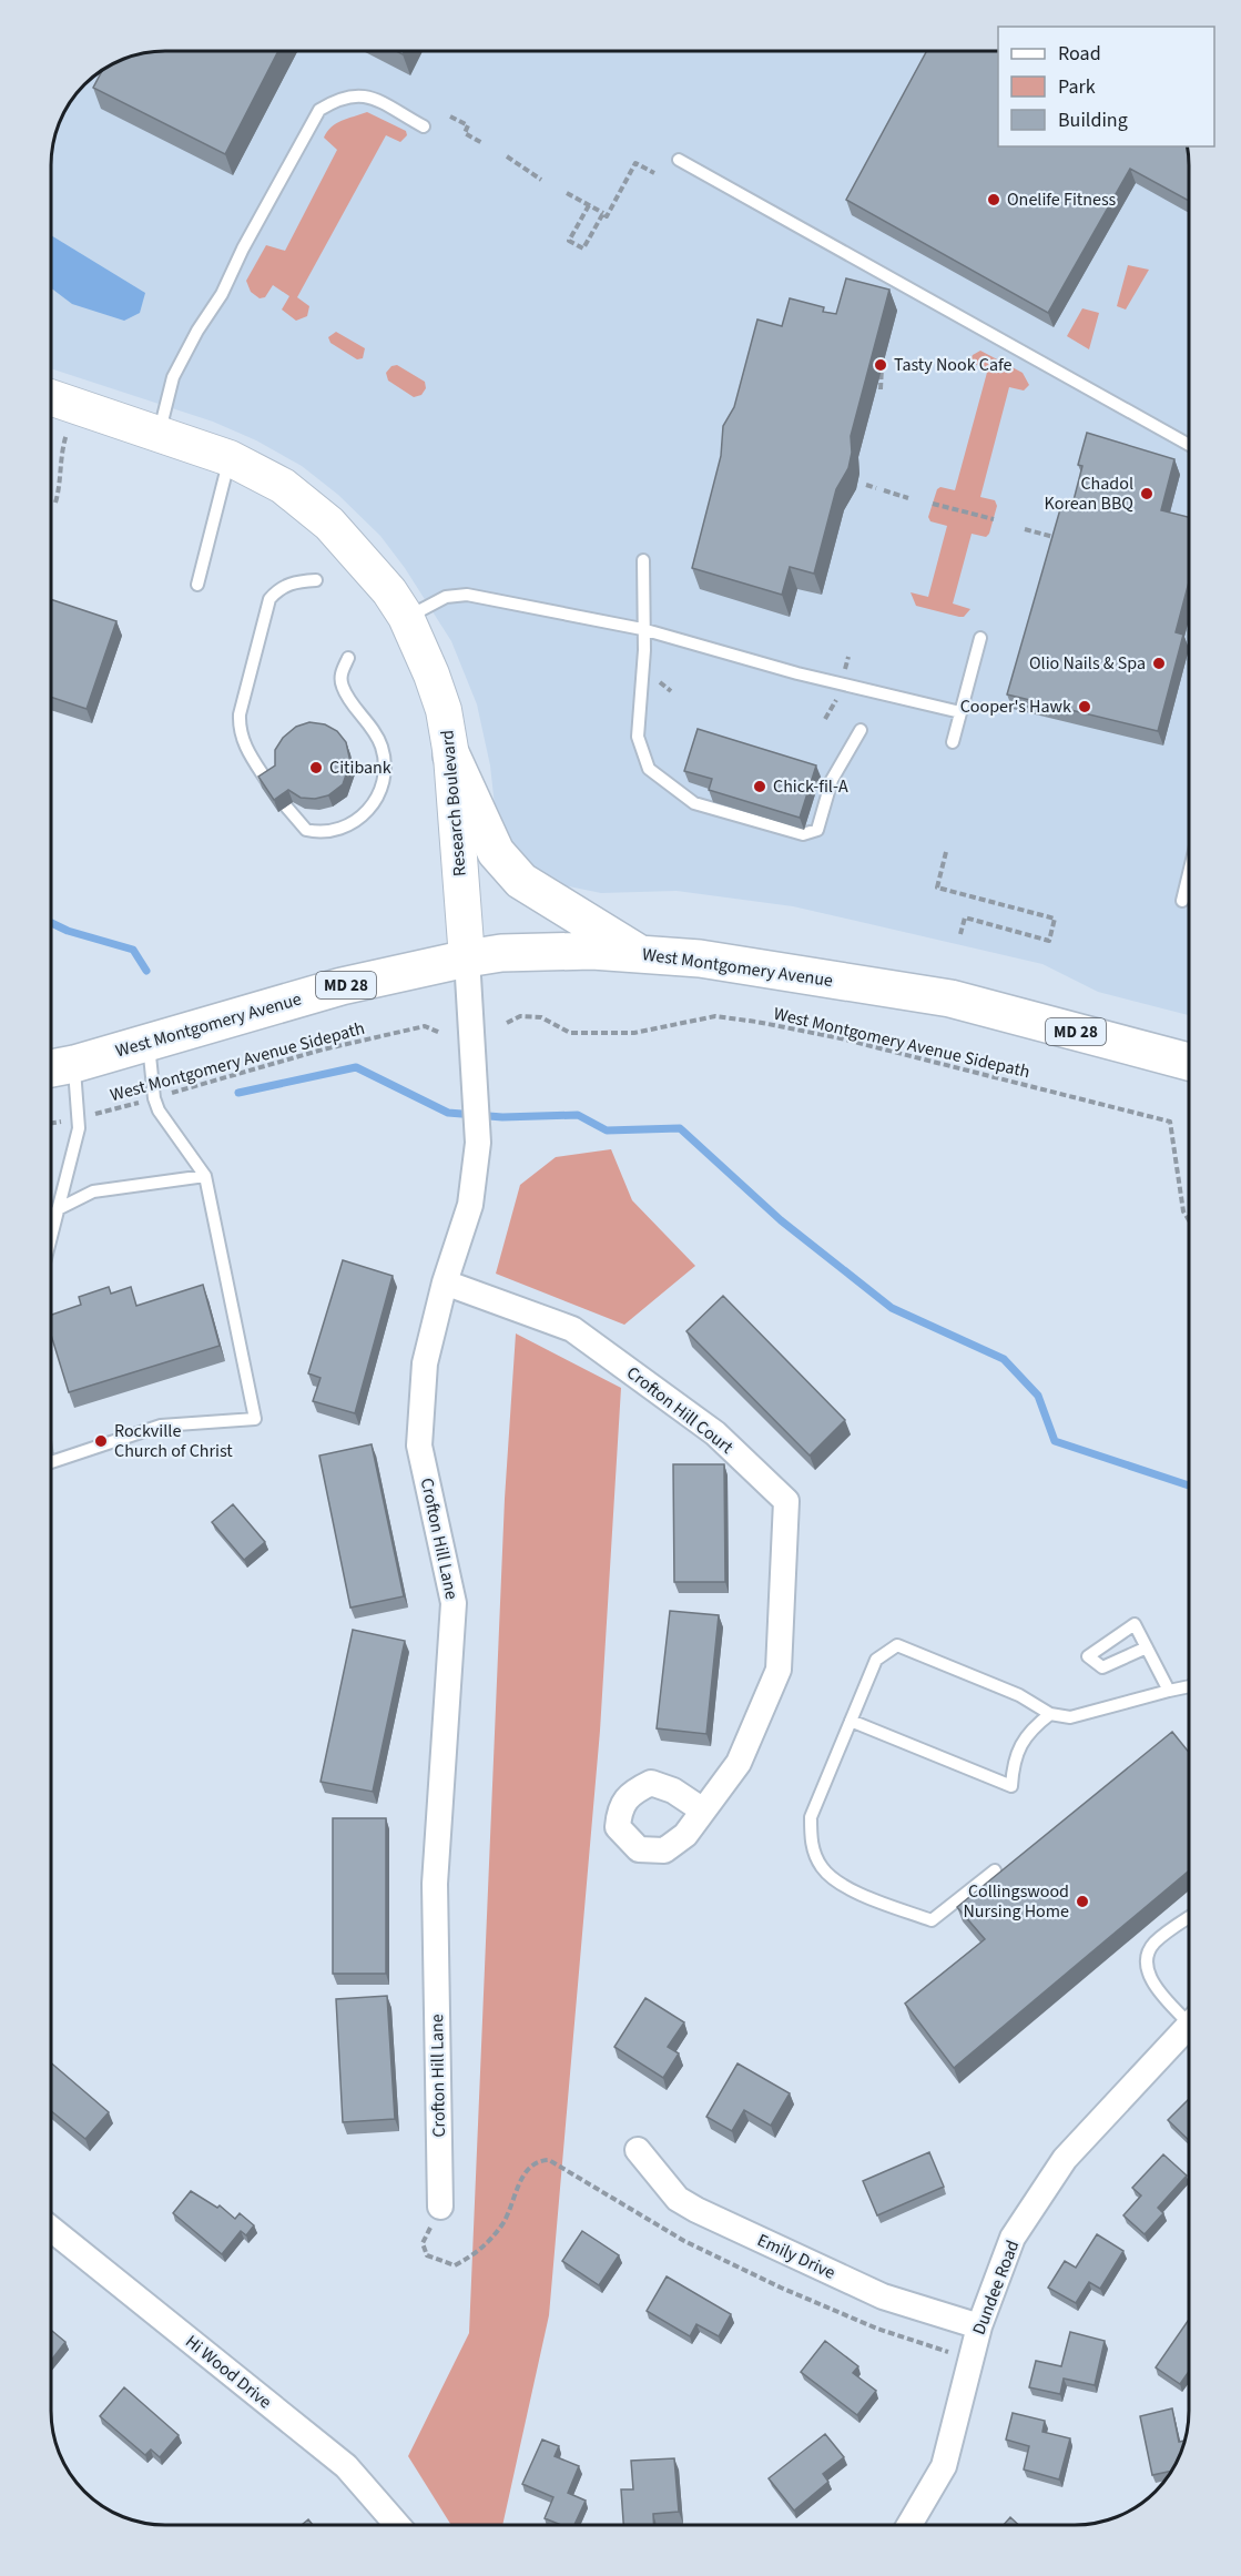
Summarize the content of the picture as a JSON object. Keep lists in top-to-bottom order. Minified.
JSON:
{"streets":{"main road":["West Montgomery Avenue","MD 28"],"street":["Research Boulevard","Crofton Hill Court","Crofton Hill Lane","Emily Drive","Dundee Road","Hi Wood Drive"],"path":["West Montgomery Avenue Sidepath"]},"crossings":[["Research Boulevard","West Montgomery Avenue"],["Research Boulevard","Crofton Hill Lane"],["West Montgomery Avenue","Crofton Hill Lane"],["Crofton Hill Court","Crofton Hill Lane"],["Emily Drive","Dundee Road"]],"places":["Onelife Fitness","Tasty Nook Cafe","Chadol Korean BBQ","Olio Nails & Spa","Cooper's Hawk","Citibank","Chick-fil-A","Rockville Church of Christ","Collingswood Nursing Home"],"legend":["Road","Park","Building"]}
